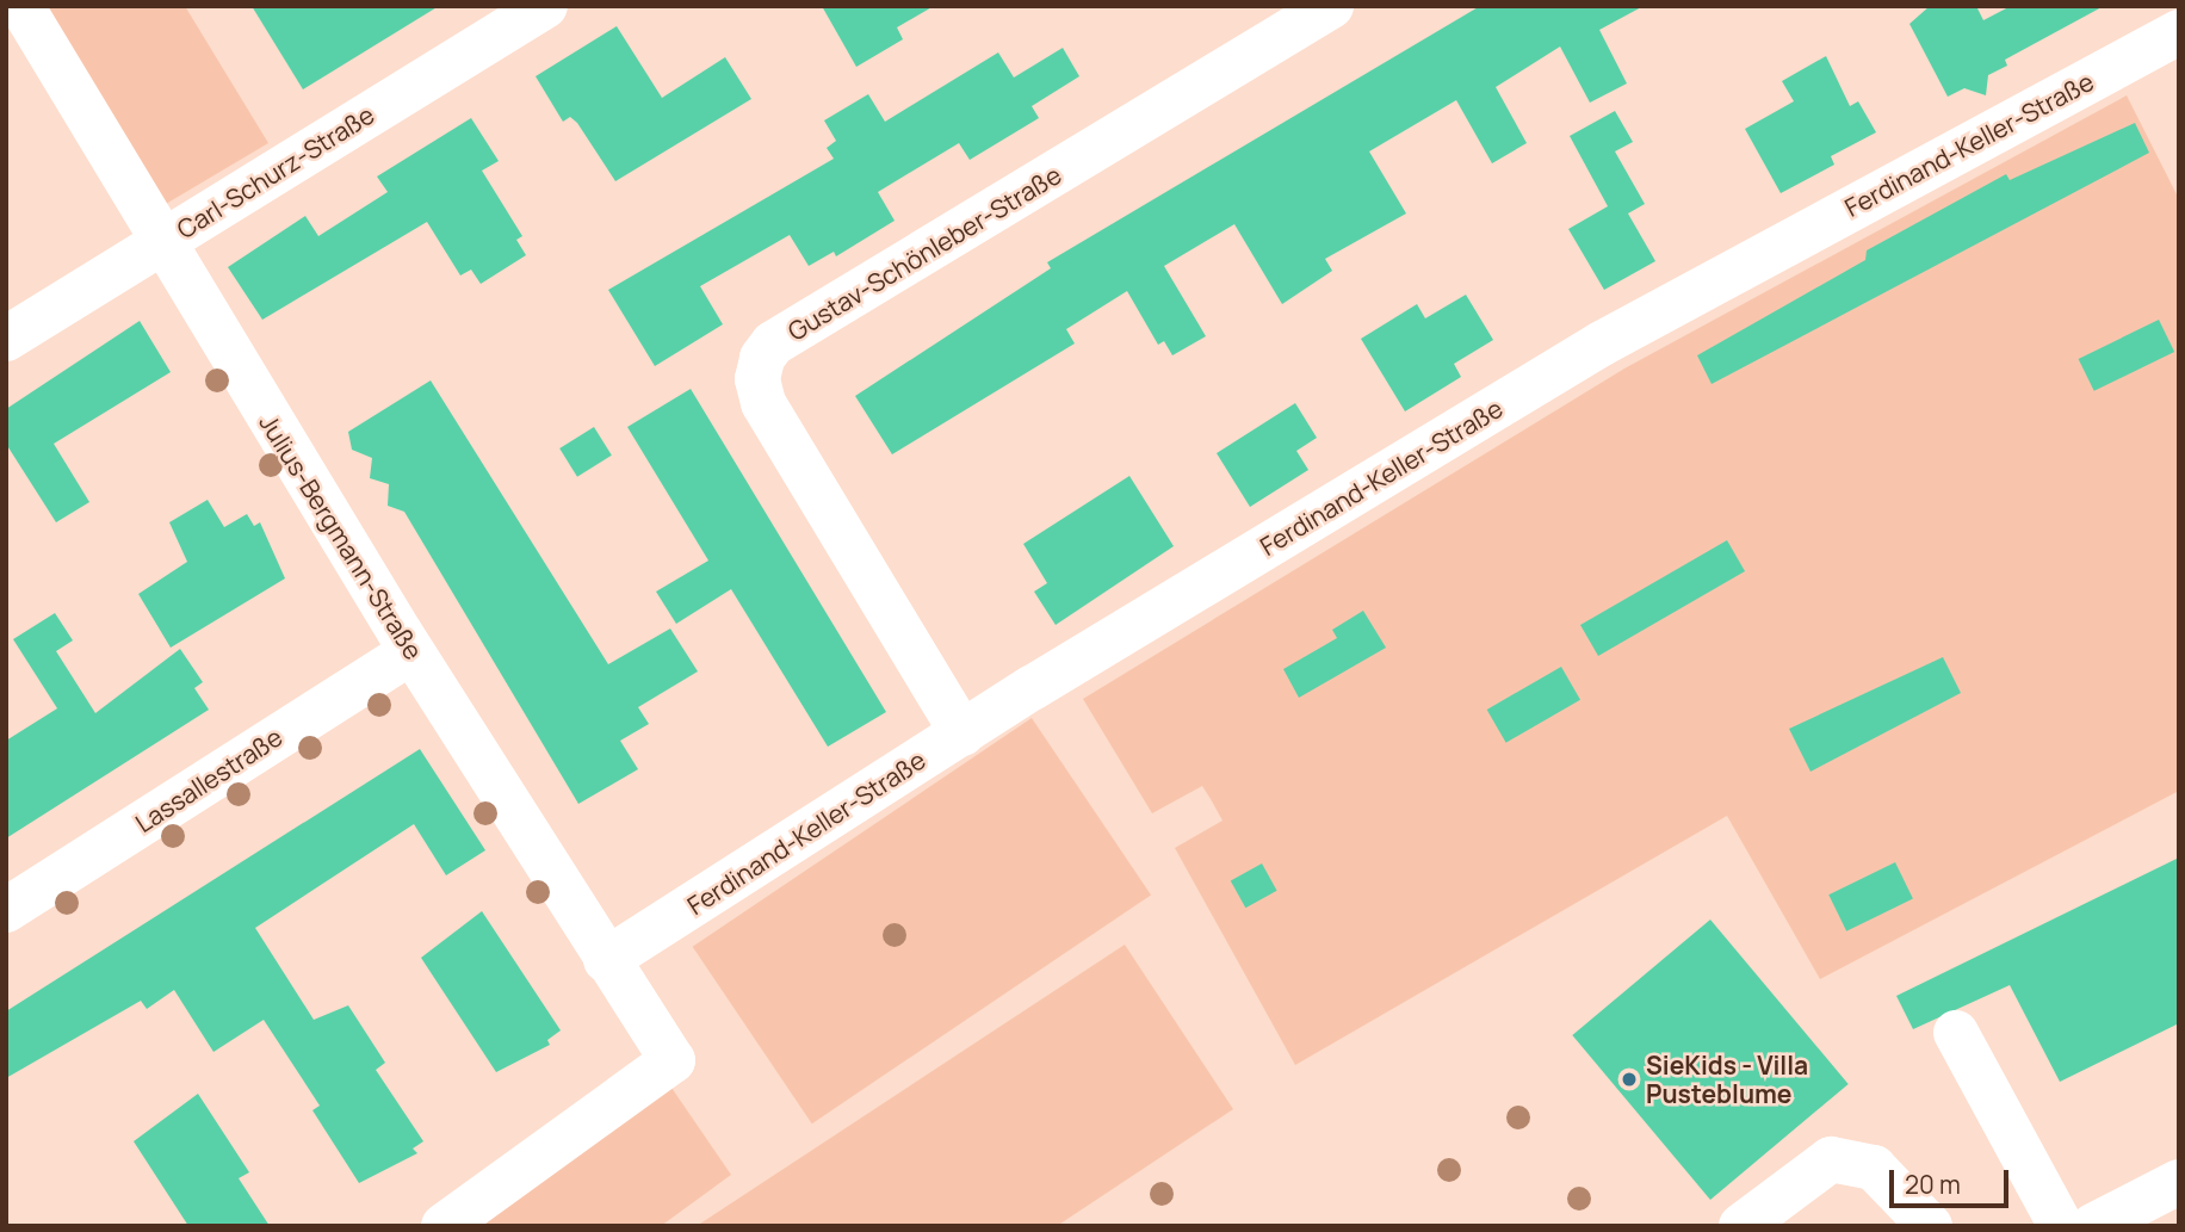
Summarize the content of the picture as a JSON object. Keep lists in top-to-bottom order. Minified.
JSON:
{"streets":{"street":["Ferdinand-Keller-Straße","Carl-Schurz-Straße","Gustav-Schönleber-Straße","Julius-Bergmann-Straße","Lassallestraße"]},"crossings":[["Ferdinand-Keller-Straße","Gustav-Schönleber-Straße"],["Ferdinand-Keller-Straße","Julius-Bergmann-Straße"],["Carl-Schurz-Straße","Julius-Bergmann-Straße"],["Julius-Bergmann-Straße","Lassallestraße"]],"places":["SieKids - Villa Pusteblume"],"scale_bar":"20 m"}
